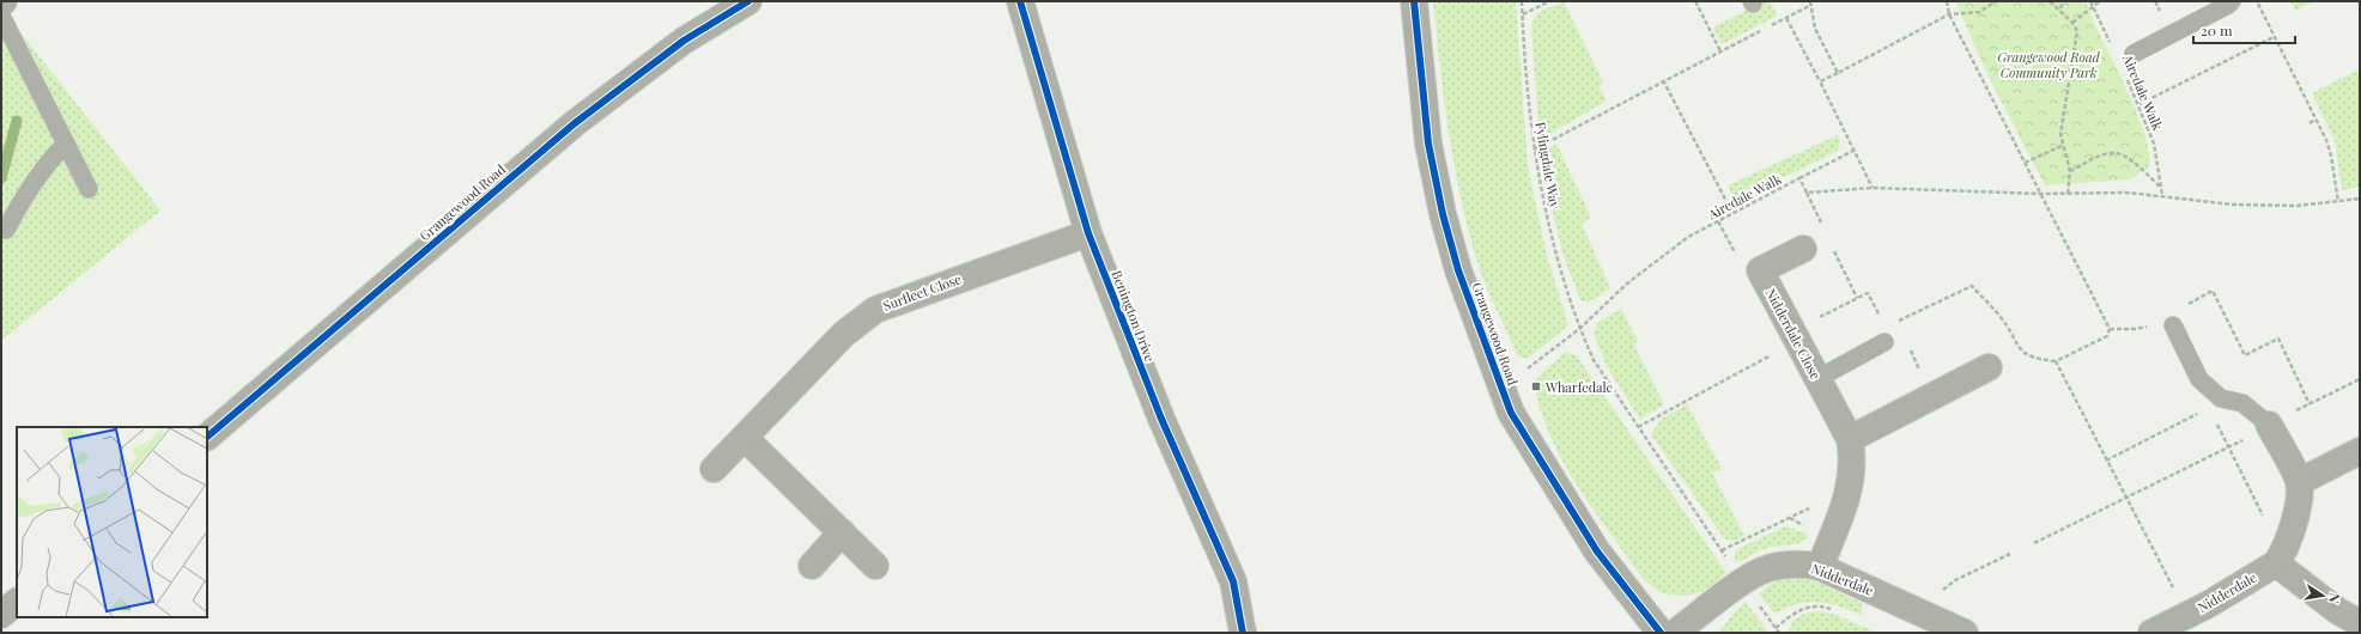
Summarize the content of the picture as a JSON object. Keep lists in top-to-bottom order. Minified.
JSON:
{"streets":{"street":["Grangewood Road","Surfleet Close","Benington Drive","Nidderdale Close","Nidderdale"],"path":["Airedale Walk","Fylingdale Way"]},"crossings":[["Airedale Walk","Fylingdale Way"],["Airedale Walk","Grangewood Road"],["Fylingdale Way","Nidderdale"],["Surfleet Close","Benington Drive"],["Nidderdale Close","Nidderdale"]],"parks":["Grangewood Road Community Park"],"places":{"transit":["Wharfedale"]},"scale_bar":"20 m","north":"right"}
